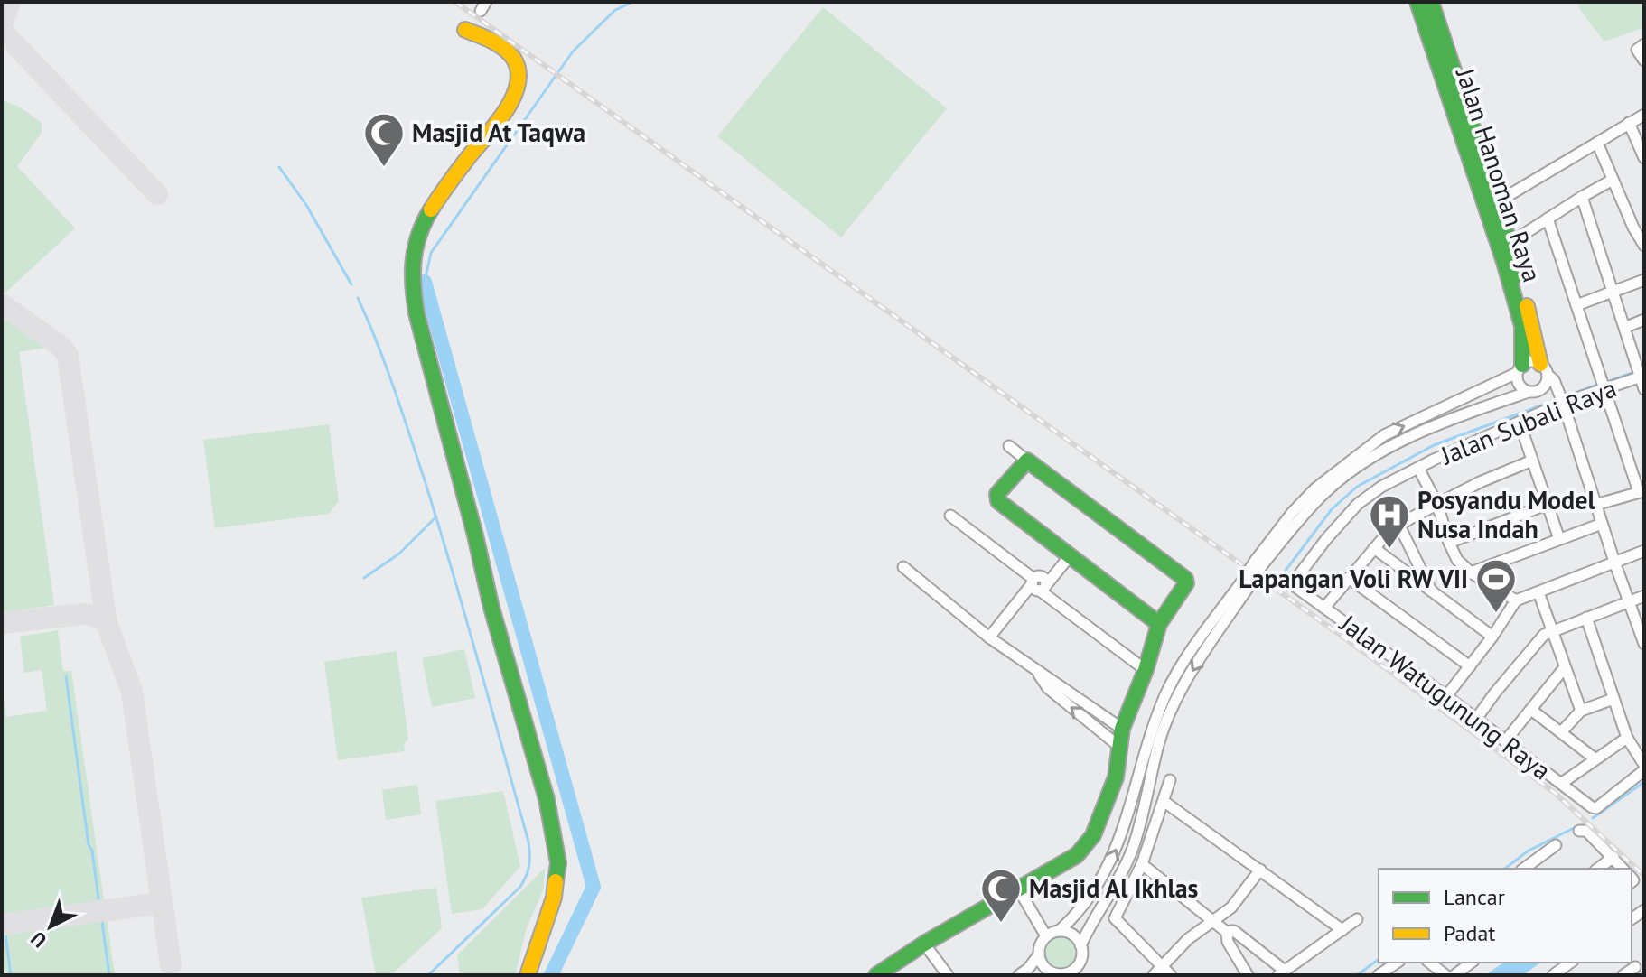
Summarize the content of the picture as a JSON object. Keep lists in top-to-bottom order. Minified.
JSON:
{"streets":{"street":["Jalan Hanoman Raya","Jalan Subali Raya","Jalan Watugunung Raya"]},"crossings":[["Jalan Hanoman Raya","Jalan Subali Raya"],["Jalan Subali Raya","Jalan Watugunung Raya"]],"places":{"mosque":["Masjid At Taqwa","Masjid Al Ikhlas"],"hospital":["Posyandu Model Nusa Indah"],"sports":["Lapangan Voli RW VII"]},"legend":["Lancar","Padat"],"north":"bottom left"}
